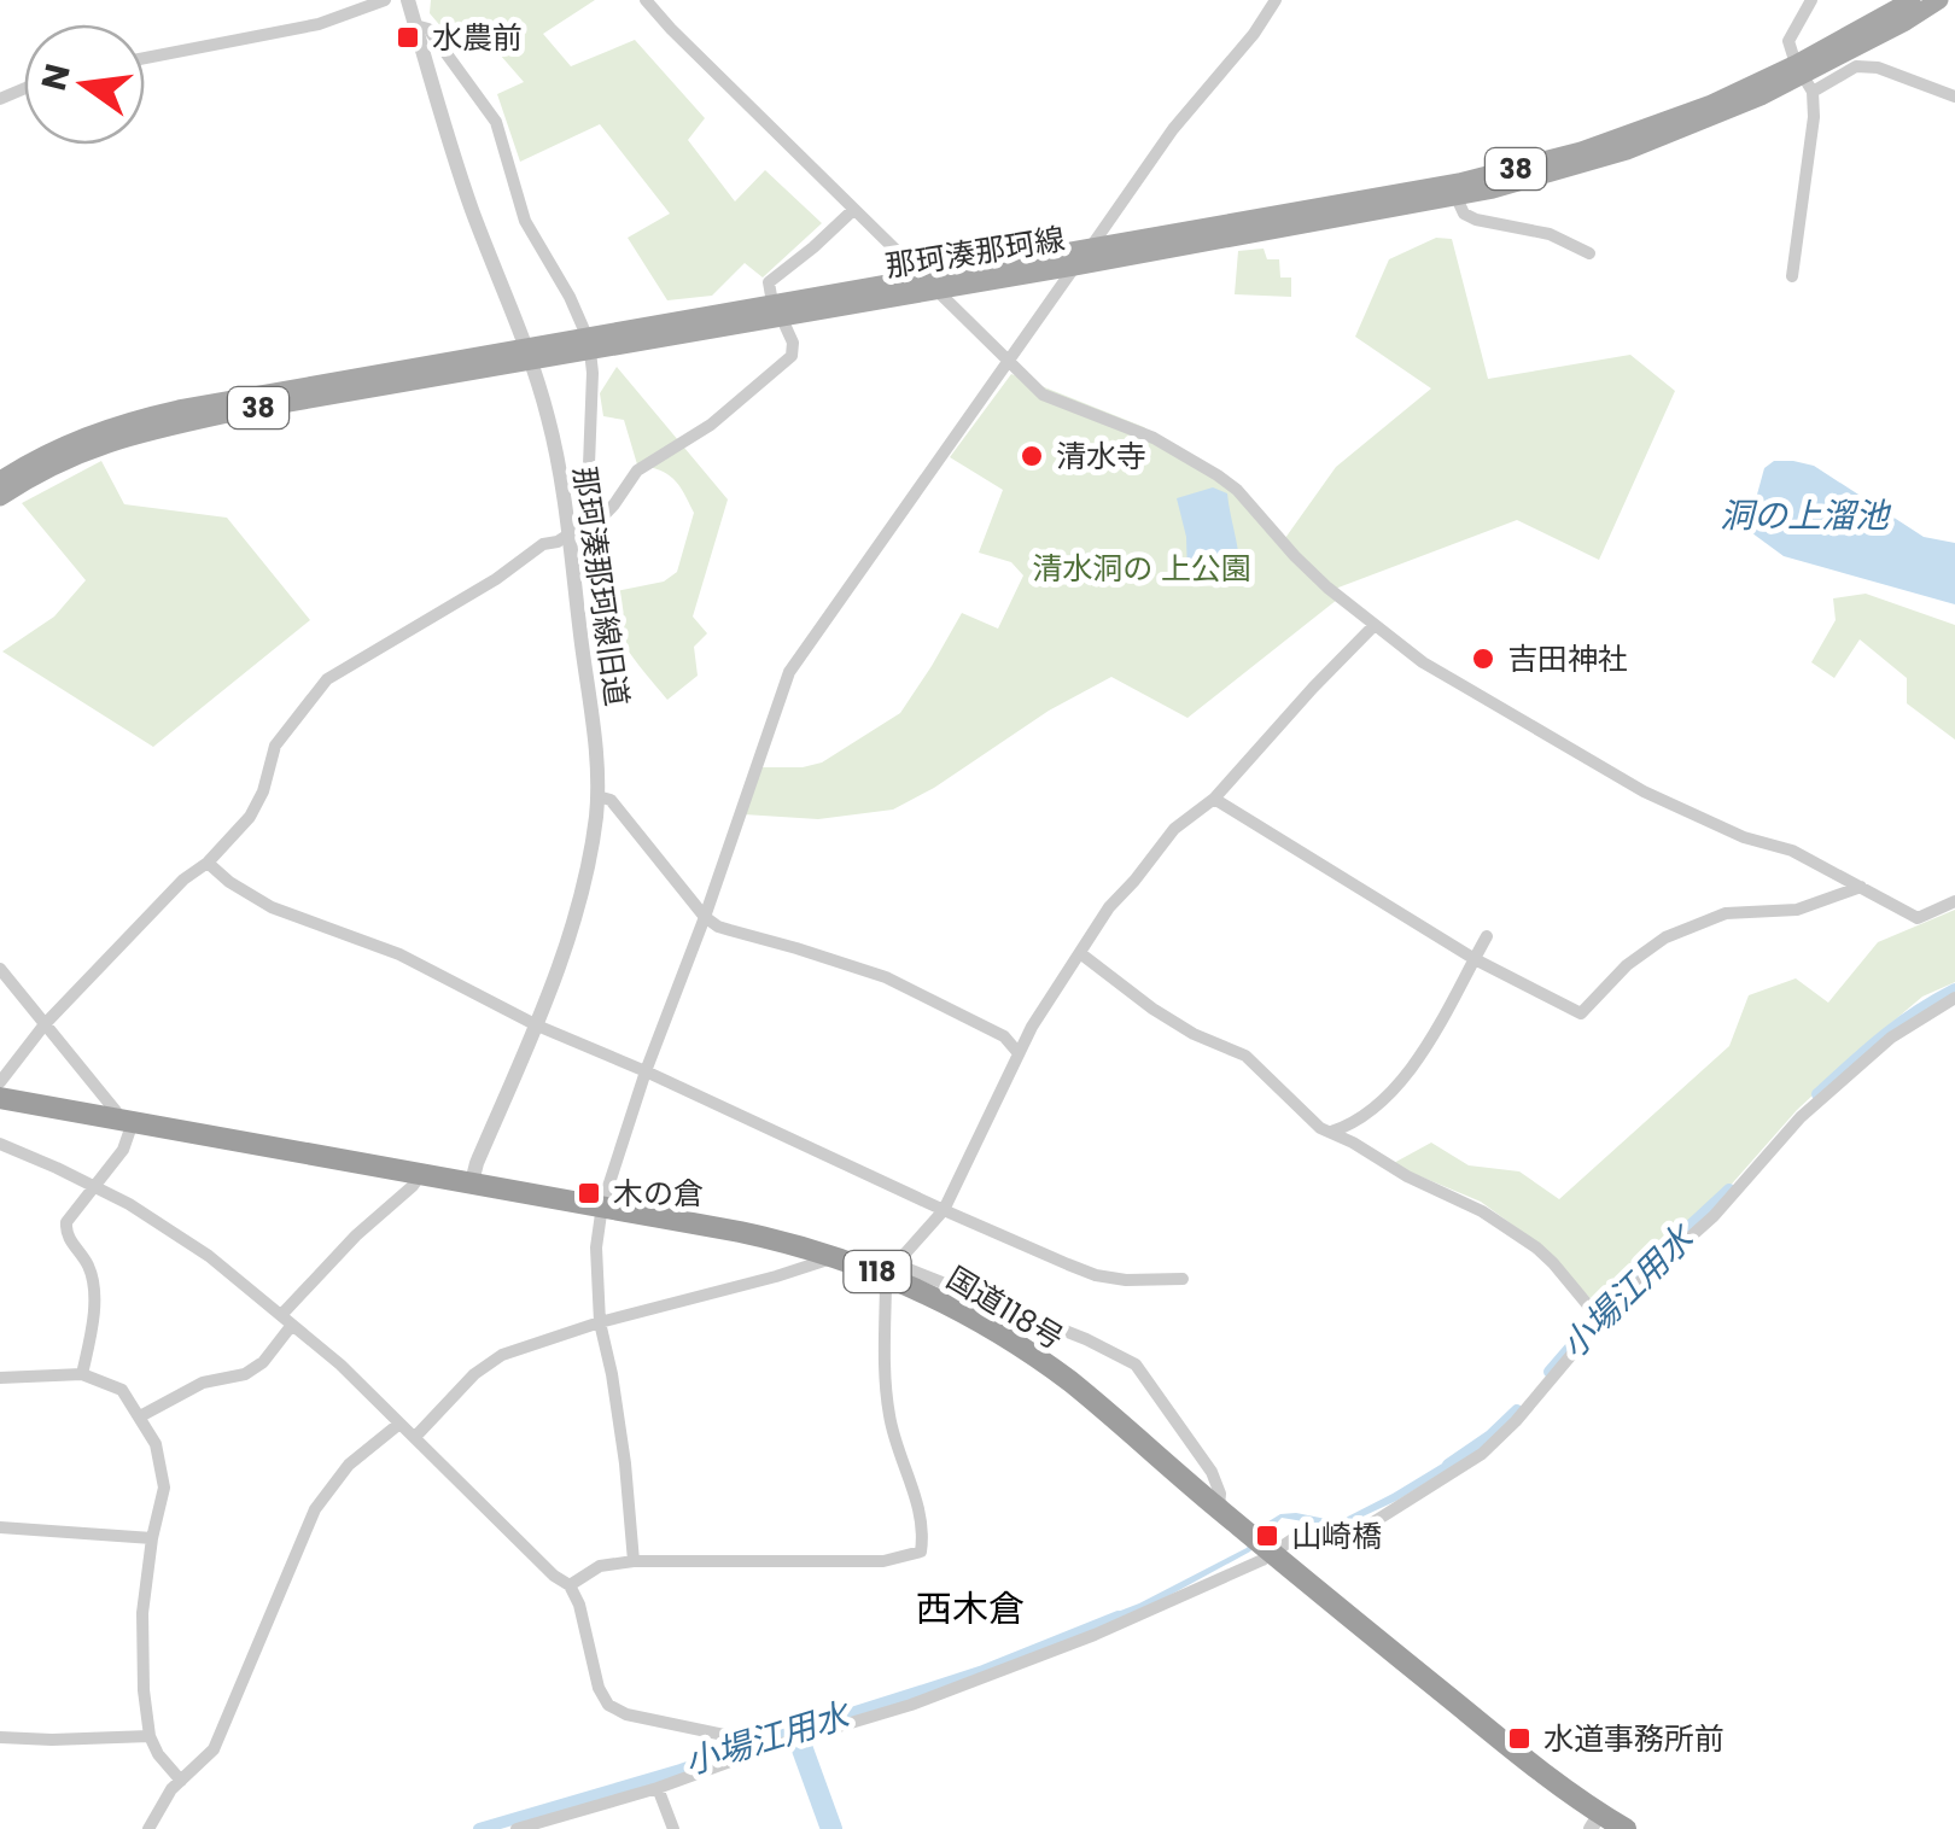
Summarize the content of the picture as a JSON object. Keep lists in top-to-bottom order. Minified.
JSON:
{"streets":{"highway":["118","国道118号"],"main road":["38","那珂湊那珂線"],"street":["那珂湊那珂線旧道"]},"crossings":[["那珂湊那珂線","那珂湊那珂線旧道"],["那珂湊那珂線旧道","国道118号"]],"districts":["西木倉"],"water":["洞の上溜池","小場江用水"],"parks":["清水洞の 上公園"],"places":{"transit":["水農前","木の倉","山崎橋","水道事務所前"],"other":["清水寺","吉田神社"]},"north":"left"}
